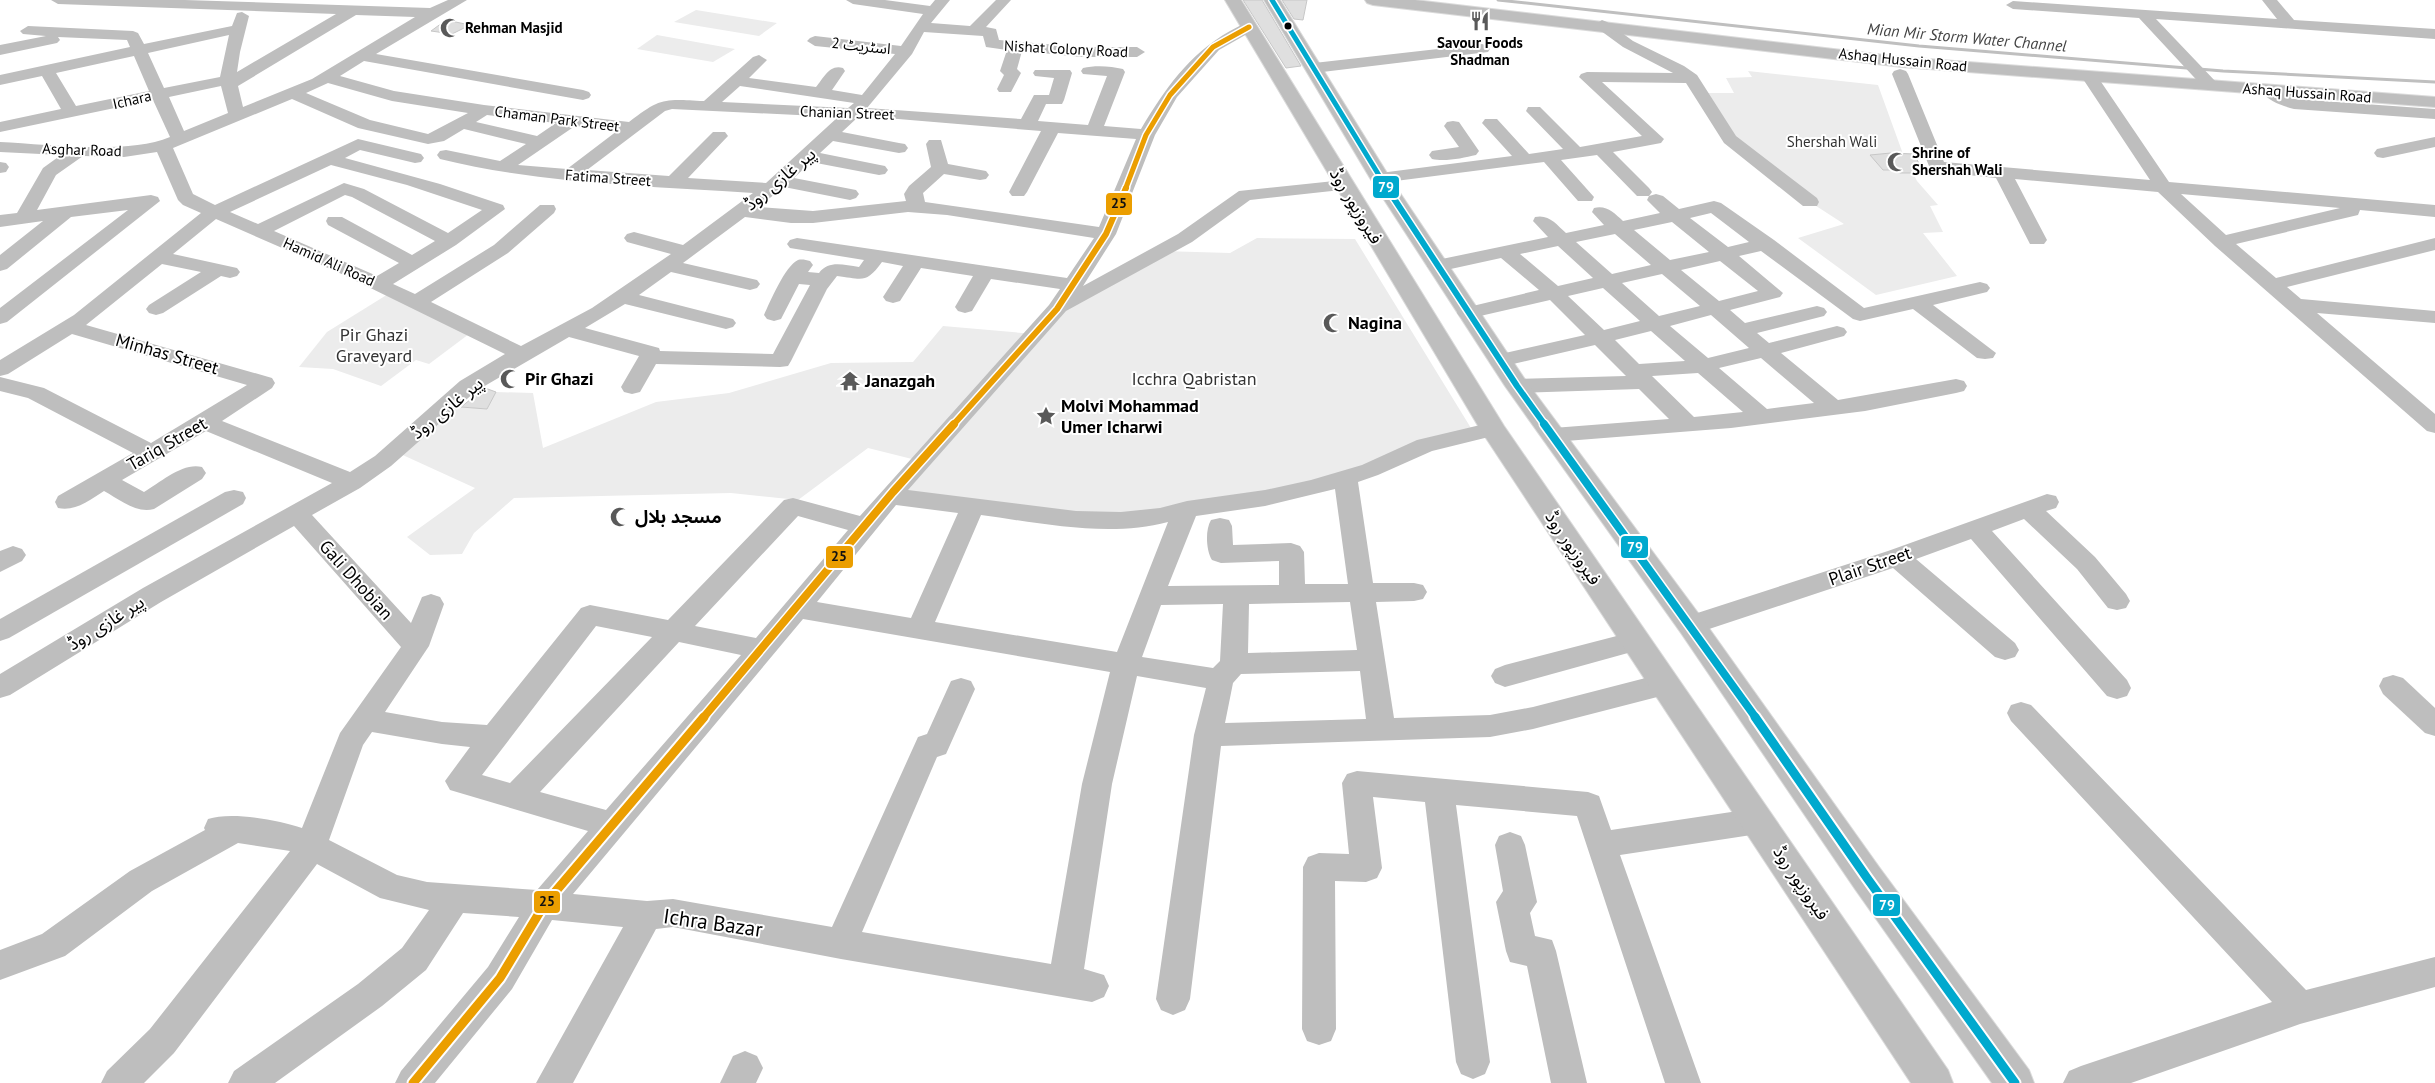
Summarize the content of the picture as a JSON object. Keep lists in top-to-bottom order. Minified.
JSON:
{"streets":{"main road":["Ashaq Hussain Road","فیروزپور روڈ"],"street":["اسٹریٹ 2","Nishat Colony Road","Ichara","Chanian Street","Chaman Park Street","Asghar Road","Fatima Street","پیر غازی روڈ","Hamid Ali Road","Minhas Street","Tariq Street","Plair Street","Gali Dhobian","Ichra Bazar"]},"crossings":[["اسٹریٹ 2","پیر غازی روڈ"],["Nishat Colony Road","پیر غازی روڈ"],["Chanian Street","Chaman Park Street"],["Chanian Street","Fatima Street"],["Chanian Street","پیر غازی روڈ"],["Fatima Street","پیر غازی روڈ"],["پیر غازی روڈ","Hamid Ali Road"],["پیر غازی روڈ","Gali Dhobian"],["فیروزپور روڈ","Plair Street"],["Minhas Street","Tariq Street"]],"water":["Mian Mir Storm Water Channel"],"parks":["Shershah Wali","Pir Ghazi Graveyard","Icchra Qabristan"],"places":{"restaurant":["Savour Foods Shadman"],"mosque":["Rehman Masjid","Shrine of Shershah Wali","Nagina","Pir Ghazi","مسجد بلال"],"temple":["Janazgah"],"place":["Molvi Mohammad Umer Icharwi"]},"lines":["transit line 79","transit line 25"]}
